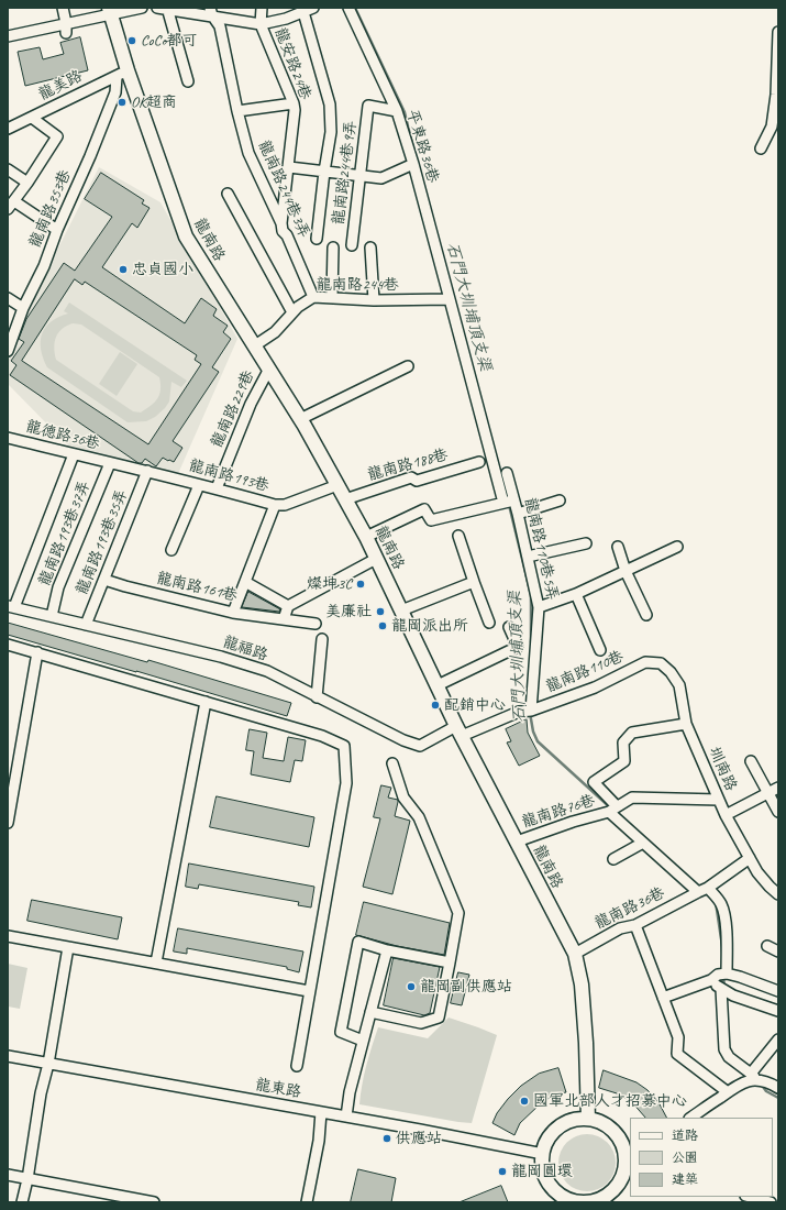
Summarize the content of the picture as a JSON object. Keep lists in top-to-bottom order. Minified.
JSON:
{"streets":{"main road":["龍南路"],"street":["龍安路24巷","龍美路","平東路36巷","龍南路244巷9弄","龍南路244巷3弄","龍南路353巷","龍南路244巷","龍南路229巷","龍德路36巷","龍南路188巷","龍南路193巷","龍南路193巷37弄","龍南路193巷35弄","龍南路110巷5弄","龍南路161巷","龍福路","龍南路110巷","圳南路","龍南路76巷","龍南路36巷","龍東路"]},"crossings":[["龍安路24巷","龍南路244巷3弄"],["龍美路","龍南路353巷"],["龍美路","龍南路"],["平東路36巷","龍南路244巷9弄"],["平東路36巷","龍南路244巷"],["龍南路244巷3弄","龍南路244巷"],["龍南路353巷","龍南路"],["龍南路","龍南路244巷"],["龍南路","龍南路229巷"],["龍南路","龍南路188巷"],["龍南路","龍南路193巷"],["龍南路","龍福路"],["龍南路","龍南路110巷"],["龍南路","龍南路76巷"],["龍南路","龍南路36巷"],["龍南路","龍東路"],["龍南路229巷","龍南路193巷"],["龍德路36巷","龍南路193巷"],["龍德路36巷","龍南路193巷37弄"],["龍南路193巷","龍南路193巷37弄"],["龍南路193巷","龍南路193巷35弄"],["龍南路193巷37弄","龍福路"],["龍南路193巷35弄","龍南路161巷"],["龍南路193巷35弄","龍福路"],["龍南路110巷5弄","龍南路110巷"],["龍福路","龍南路110巷"],["龍南路110巷","圳南路"],["圳南路","龍南路76巷"],["圳南路","龍南路36巷"]],"water":["石門大圳埔頂支渠"],"places":["CoCo都可","OK超商","忠貞國小","燦坤3C","美廉社","龍岡派出所","配銷中心","龍岡副供應站","國軍北部人才招募中心","供應站","龍岡圓環"],"legend":["道路","公園","建築"]}
